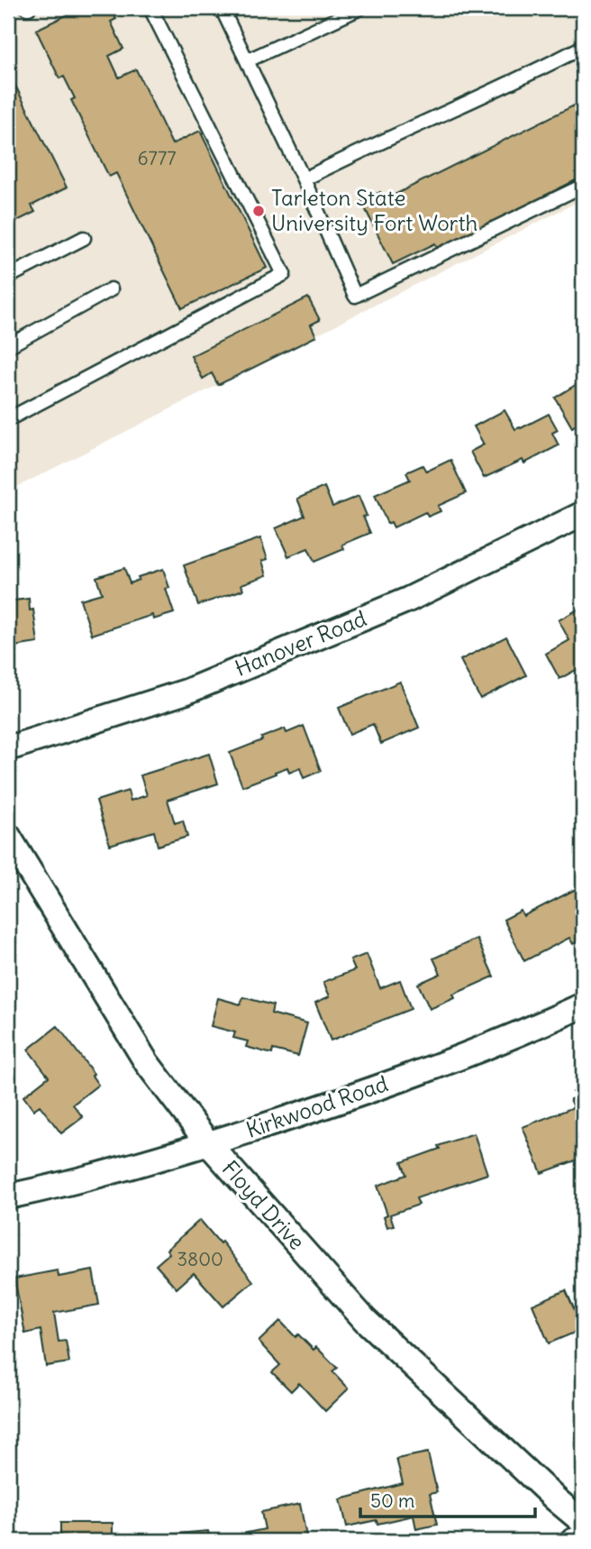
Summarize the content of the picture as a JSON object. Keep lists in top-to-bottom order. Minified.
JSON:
{"streets":{"street":["Hanover Road","Kirkwood Road","Floyd Drive"]},"crossings":[["Kirkwood Road","Floyd Drive"]],"places":["Tarleton State University Fort Worth"],"house_numbers":["6777","3800"],"scale_bar":"50 m"}
